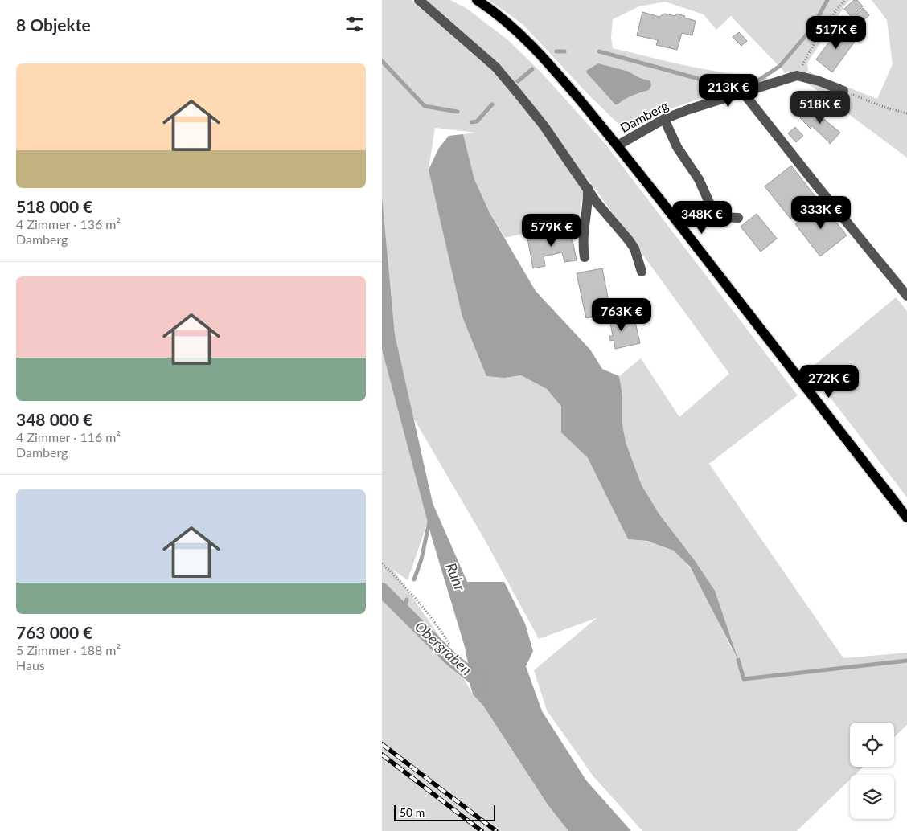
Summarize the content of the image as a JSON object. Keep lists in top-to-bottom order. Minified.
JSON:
{"streets":{"street":["Damberg"]},"water":["Ruhr","Obergraben"],"scale_bar":"50 m","page":{"heading":"8 Objekte","price":["517K €","213K €","518K €","333K €","348K €","579K €","763K €","272K €"],"list":[{"name":"518 000 €","note":"4 Zimmer · 136 m² · Damberg"},{"name":"348 000 €","note":"4 Zimmer · 116 m² · Damberg"},{"name":"763 000 €","note":"5 Zimmer · 188 m² · Haus"}],"scale":"50 m"}}
